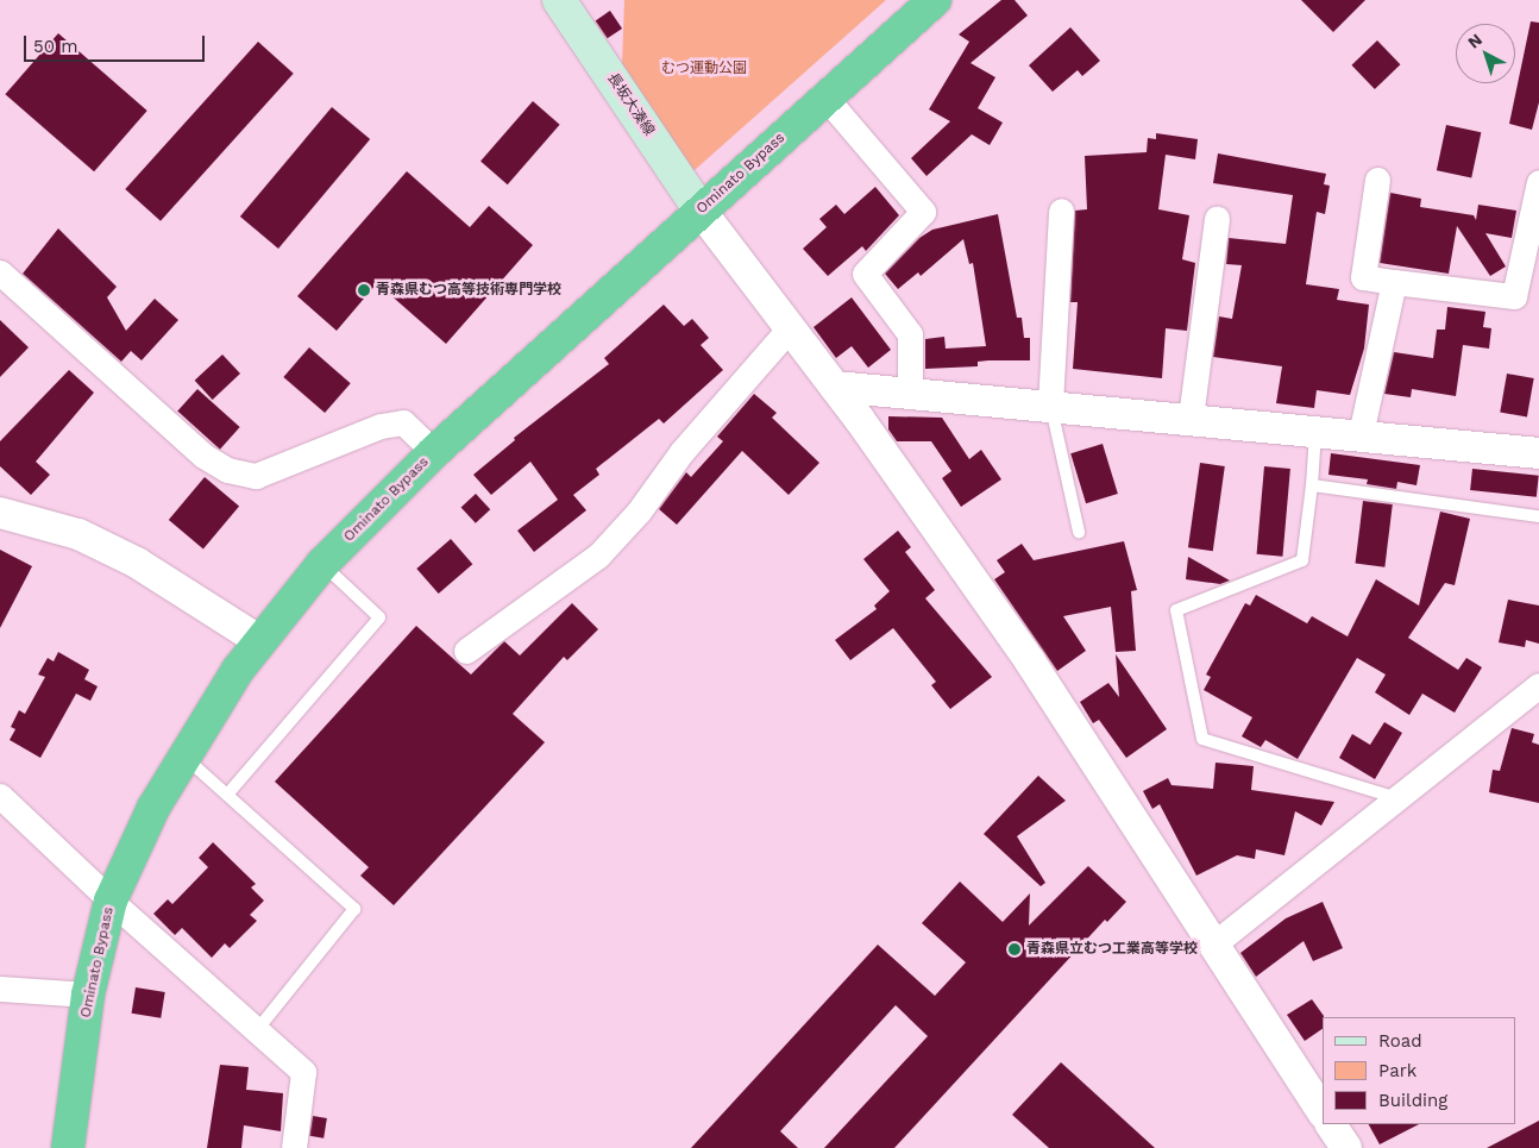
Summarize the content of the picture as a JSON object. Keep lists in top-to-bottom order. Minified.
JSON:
{"streets":{"highway":["Ominato Bypass"],"main road":["長坂大湊線"]},"crossings":[["長坂大湊線","Ominato Bypass"]],"parks":["むつ運動公園"],"places":["青森県むつ高等技術専門学校","青森県立むつ工業高等学校"],"legend":["Road","Park","Building"],"scale_bar":"50 m","north":"top left"}
